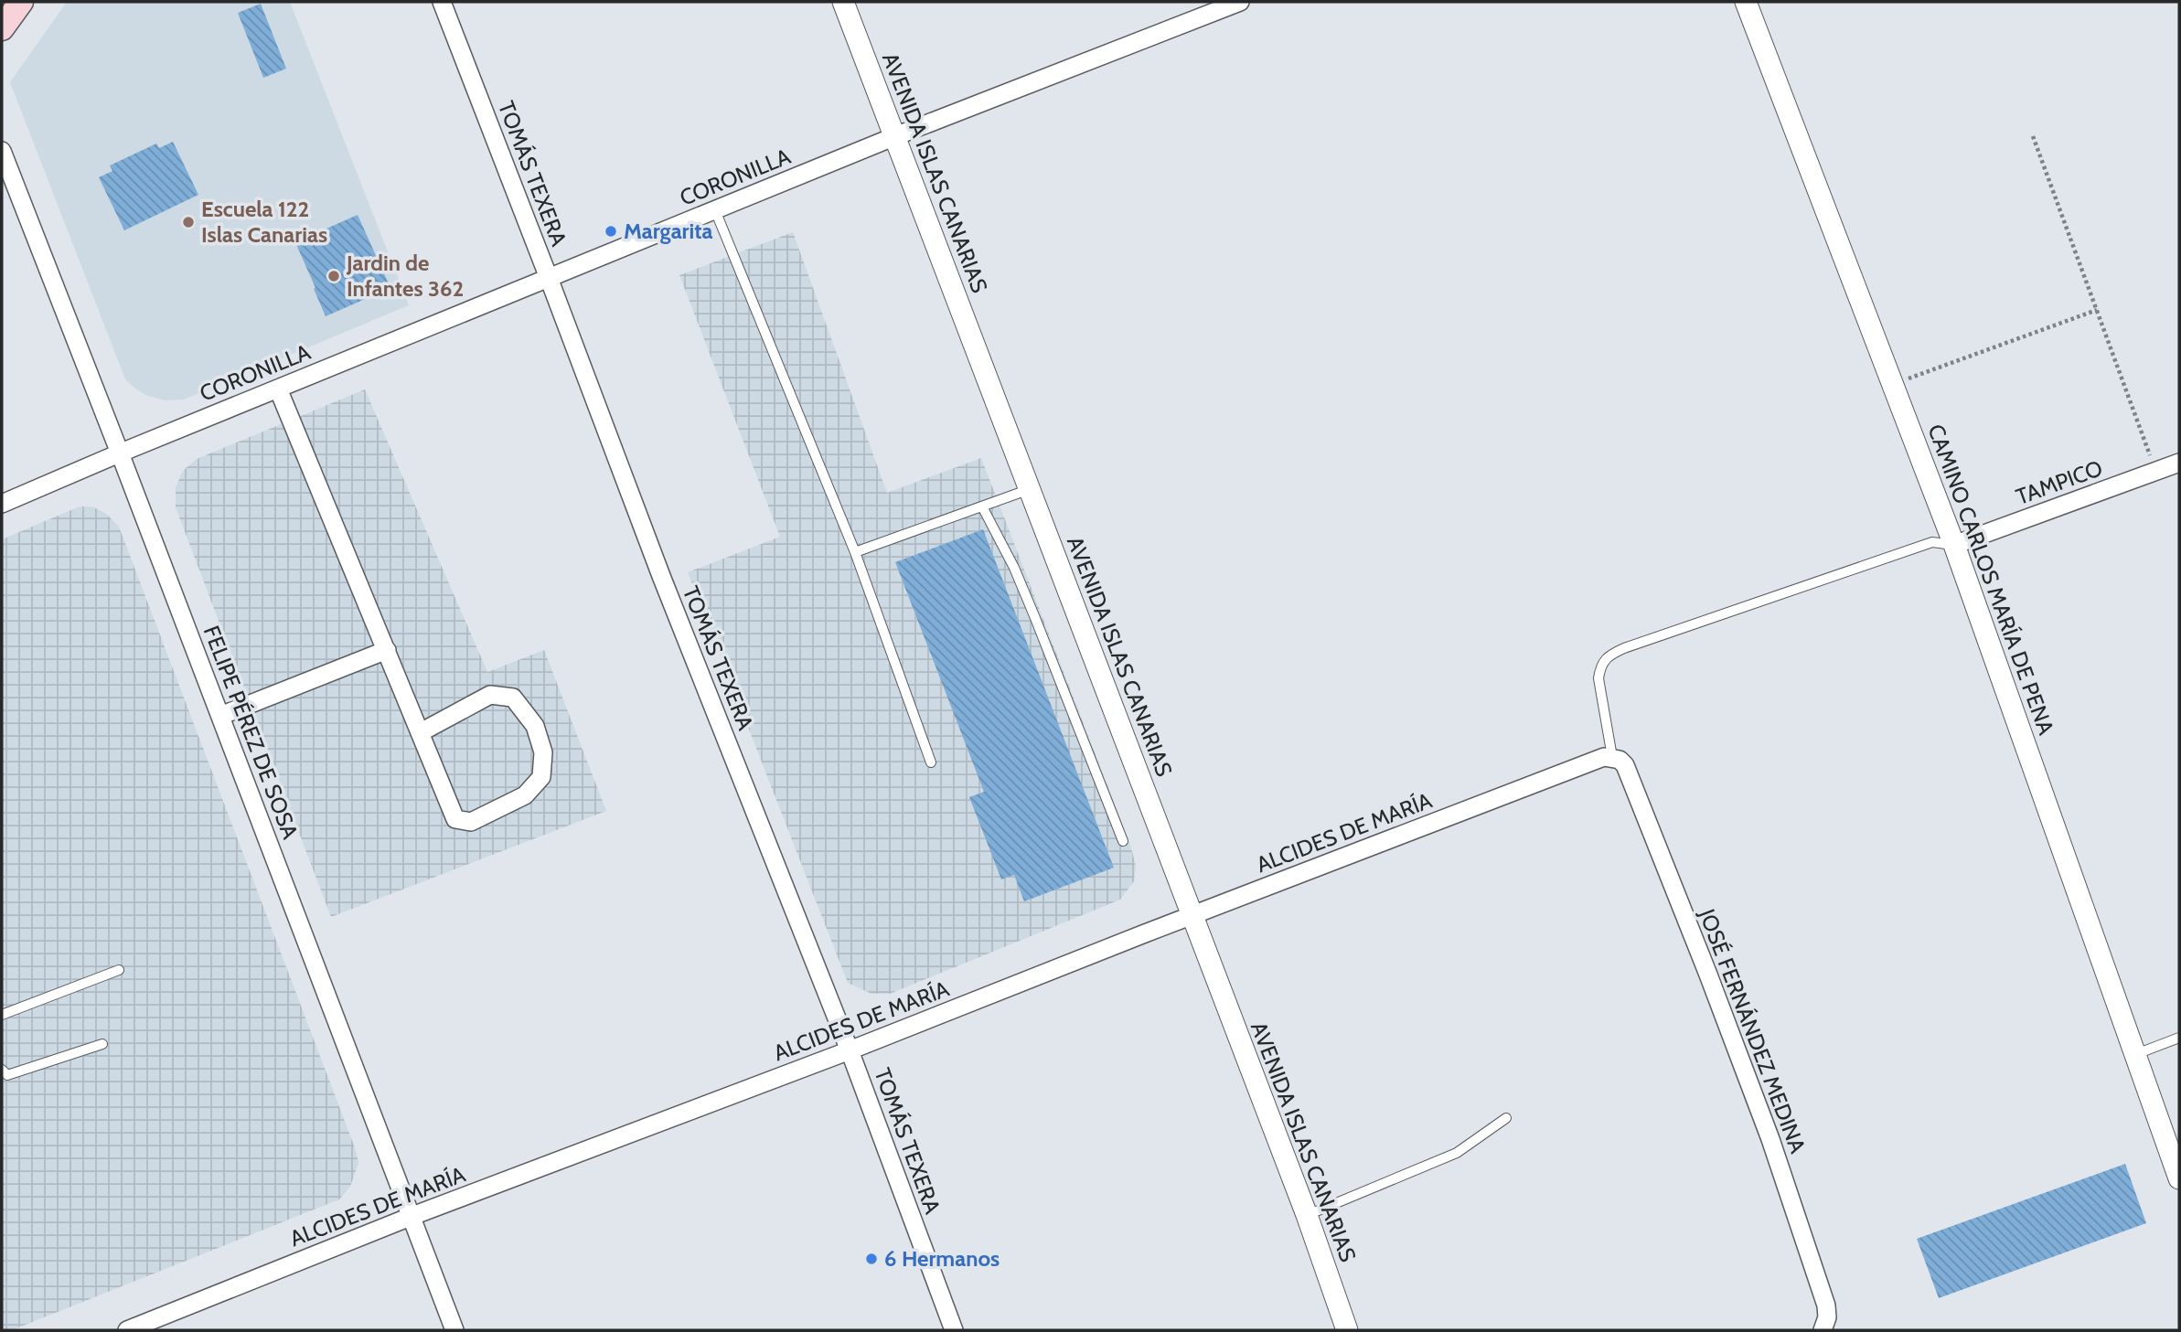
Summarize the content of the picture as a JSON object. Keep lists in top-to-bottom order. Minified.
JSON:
{"streets":{"street":["AVENIDA ISLAS CANARIAS","TOMÁS TEXERA","CORONILLA","TAMPICO","CAMINO CARLOS MARÍA DE PENA","FELIPE PÉREZ DE SOSA","ALCIDES DE MARÍA","JOSÉ FERNÁNDEZ MEDINA"]},"crossings":[["AVENIDA ISLAS CANARIAS","CORONILLA"],["AVENIDA ISLAS CANARIAS","ALCIDES DE MARÍA"],["TOMÁS TEXERA","CORONILLA"],["TOMÁS TEXERA","ALCIDES DE MARÍA"],["CORONILLA","FELIPE PÉREZ DE SOSA"],["TAMPICO","CAMINO CARLOS MARÍA DE PENA"],["FELIPE PÉREZ DE SOSA","ALCIDES DE MARÍA"],["ALCIDES DE MARÍA","JOSÉ FERNÁNDEZ MEDINA"]],"places":["Escuela 122 Islas Canarias","Margarita","Jardin de Infantes 362","6 Hermanos"]}
